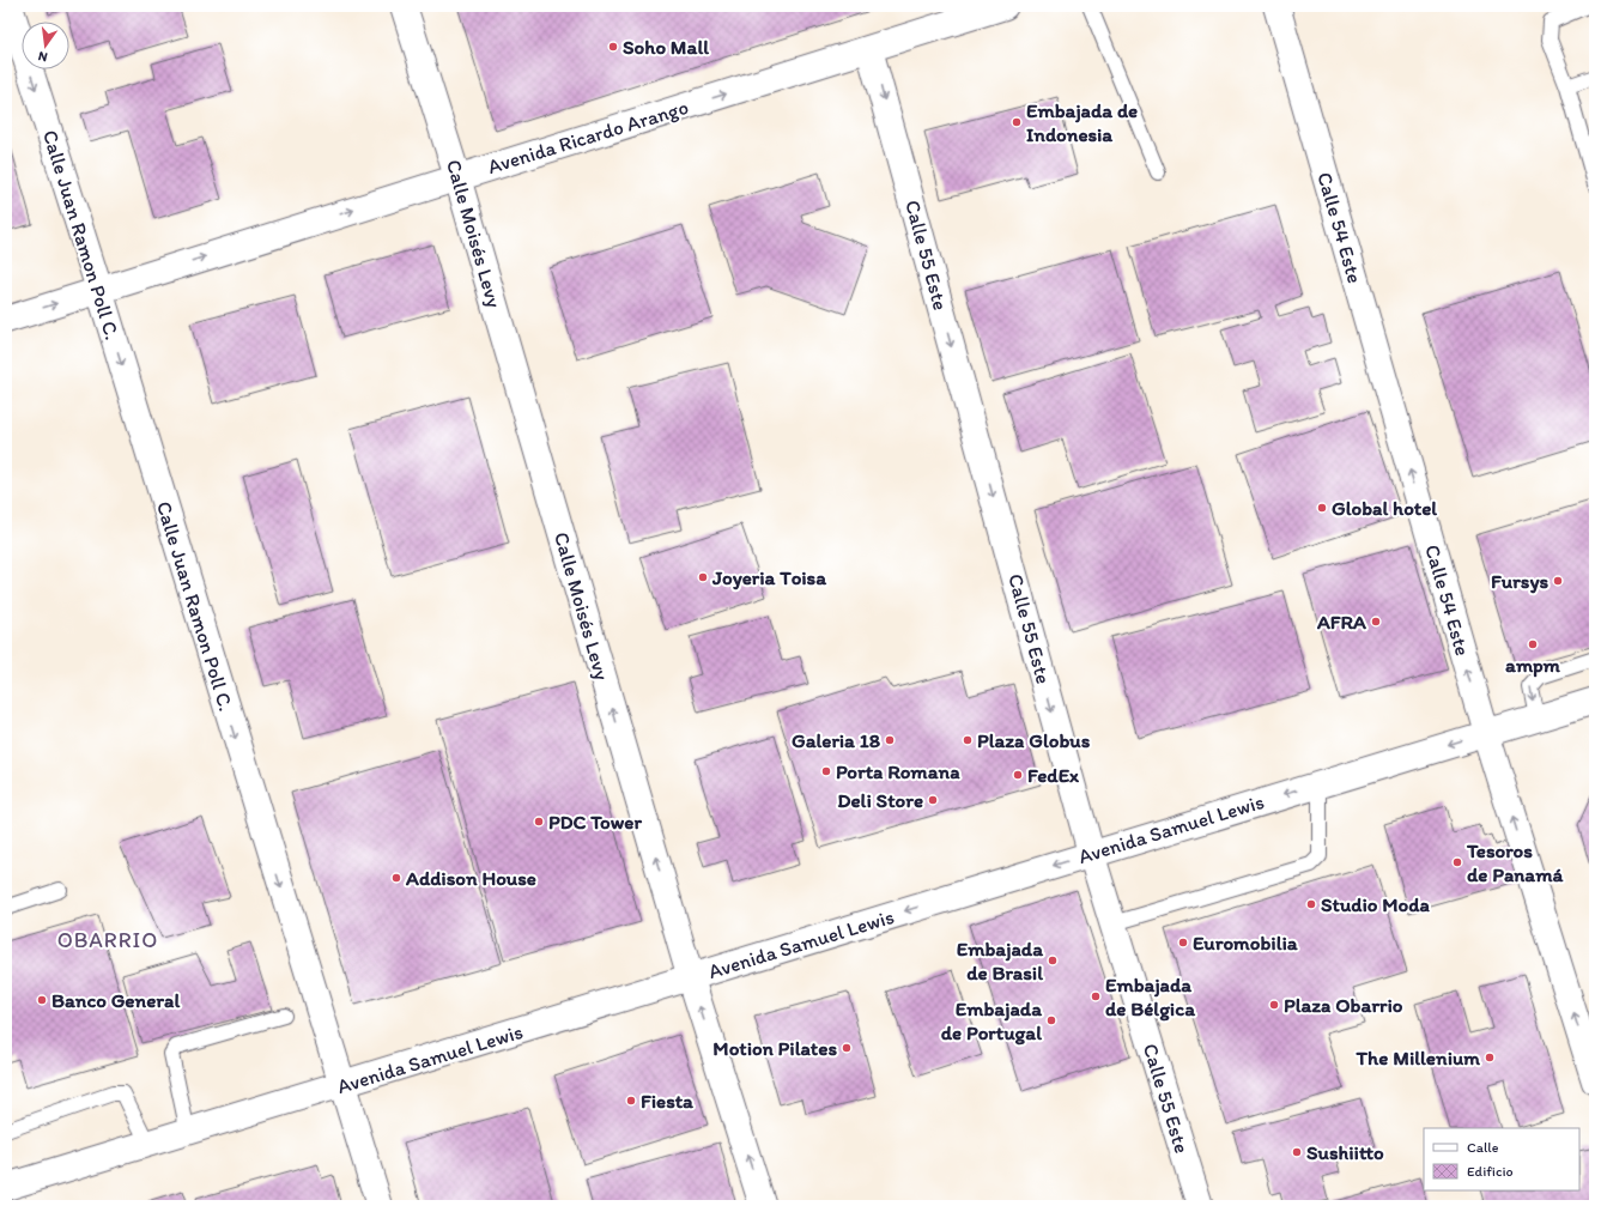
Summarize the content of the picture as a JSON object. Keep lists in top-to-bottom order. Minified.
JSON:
{"streets":{"street":["Avenida Ricardo Arango","Calle 54 Este","Calle Moisés Levy","Calle Juan Ramon Poll C.","Calle 55 Este","Avenida Samuel Lewis"]},"crossings":[["Avenida Ricardo Arango","Calle Moisés Levy"],["Avenida Ricardo Arango","Calle Juan Ramon Poll C."],["Avenida Ricardo Arango","Calle 55 Este"],["Calle 54 Este","Avenida Samuel Lewis"],["Calle Moisés Levy","Avenida Samuel Lewis"],["Calle Juan Ramon Poll C.","Avenida Samuel Lewis"],["Calle 55 Este","Avenida Samuel Lewis"]],"one_way":["Avenida Ricardo Arango","Calle 54 Este","Calle Moisés Levy","Calle Juan Ramon Poll C.","Calle 55 Este","Avenida Samuel Lewis"],"districts":["OBARRIO"],"places":["Soho Mall","Embajada de Indonesia","Global hotel","Joyeria Toisa","Fursys","AFRA","ampm","Galeria 18","Plaza Globus","Porta Romana","FedEx","Deli Store","PDC Tower","Tesoros de Panamá","Addison House","Studio Moda","Euromobilia","Embajada de Brasil","Embajada de Bélgica","Banco General","Plaza Obarrio","Embajada de Portugal","Motion Pilates","The Millenium","Fiesta","Sushiitto"],"legend":["Calle","Edificio"],"north":"bottom"}
